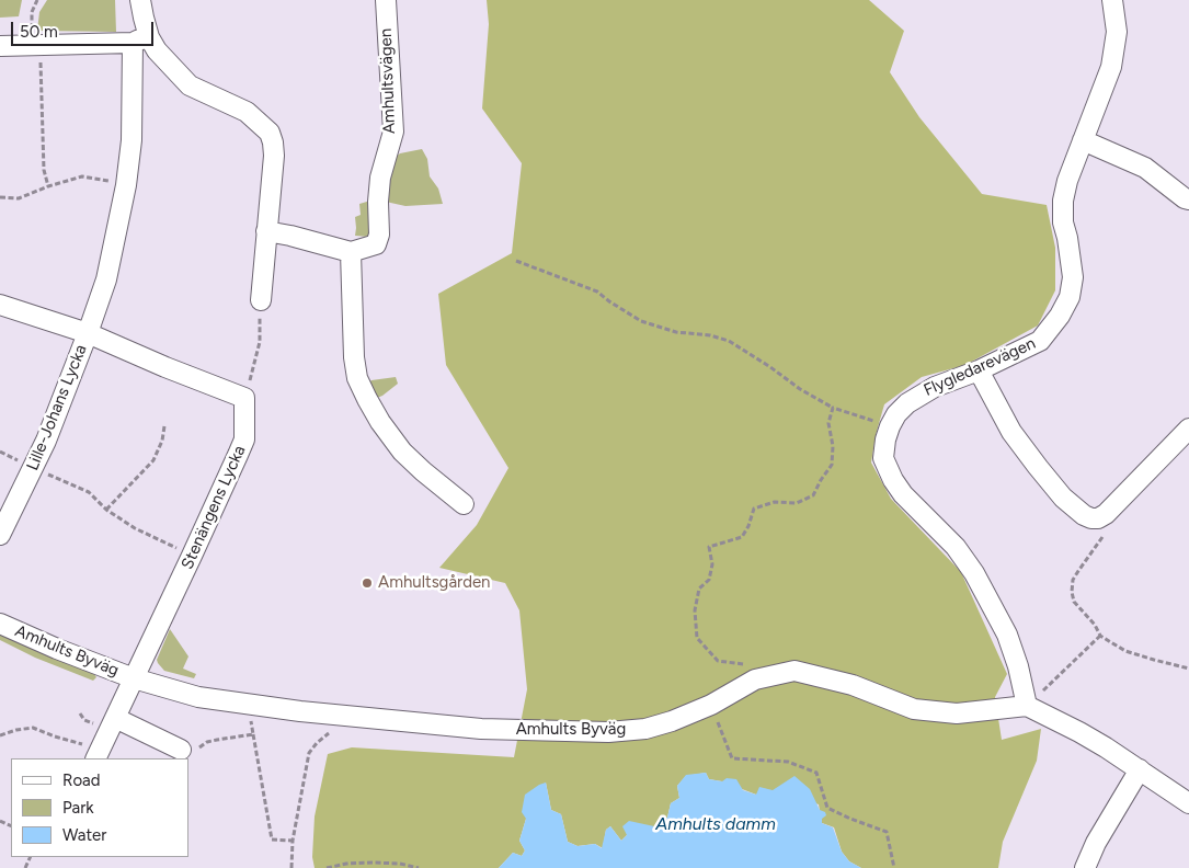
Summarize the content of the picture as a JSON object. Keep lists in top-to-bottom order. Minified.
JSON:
{"streets":{"street":["Amhultsvägen","Flygledarevägen","Lille-Johans Lycka","Stenängens Lycka","Amhults Byväg"]},"crossings":[["Flygledarevägen","Amhults Byväg"],["Stenängens Lycka","Amhults Byväg"]],"water":["Amhults damm"],"places":["Amhultsgården"],"legend":["Road","Park","Water"],"scale_bar":"50 m"}
